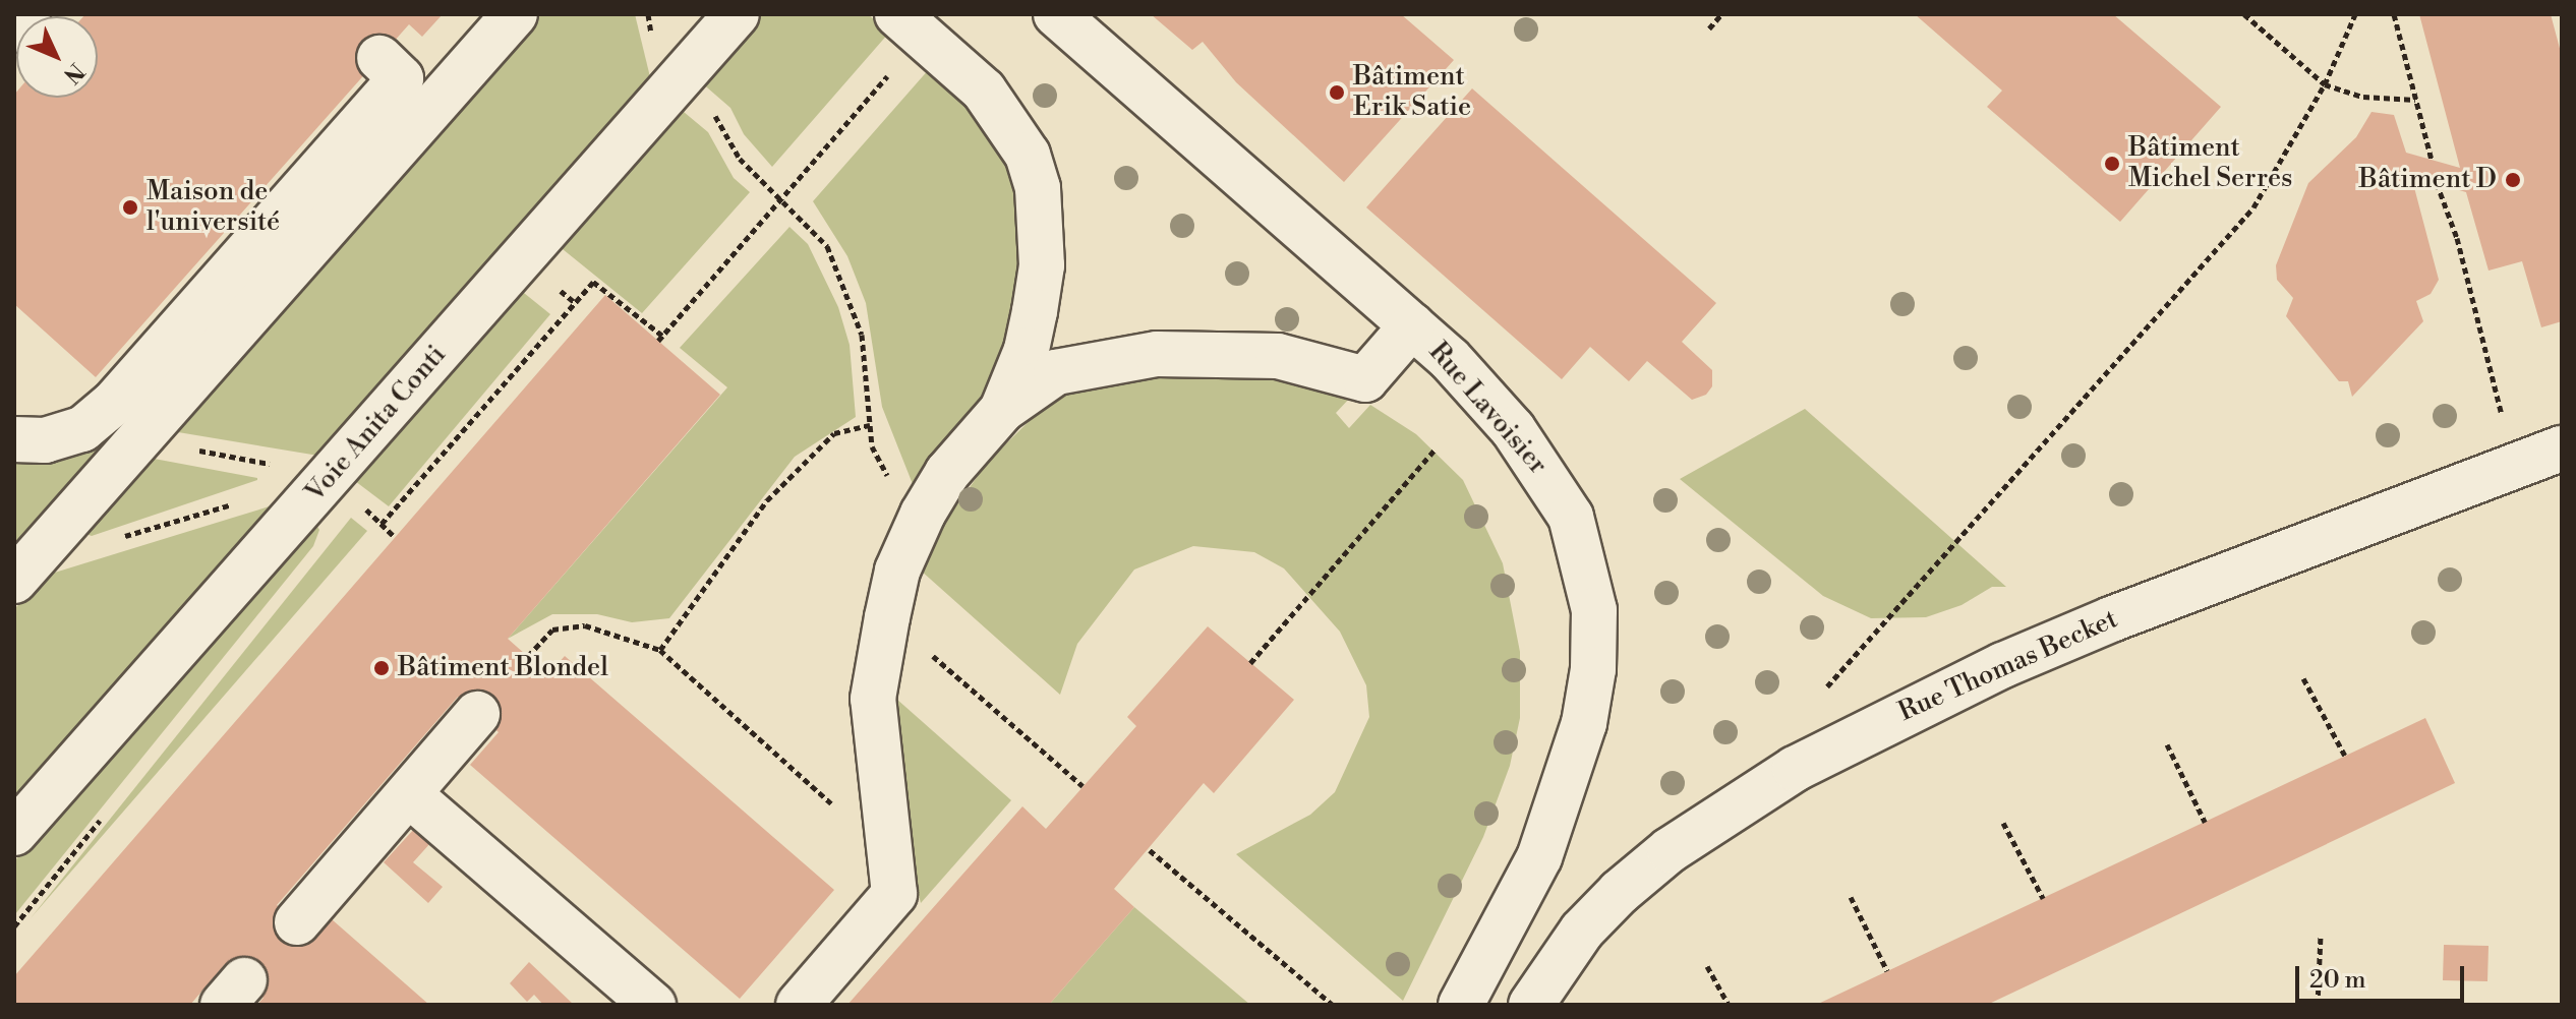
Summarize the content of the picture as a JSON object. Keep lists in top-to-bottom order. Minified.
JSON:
{"streets":{"street":["Rue Lavoisier","Voie Anita Conti","Rue Thomas Becket"]},"places":["Bâtiment Erik Satie","Bâtiment Michel Serres","Bâtiment D","Maison de l'université","Bâtiment Blondel"],"scale_bar":"20 m","north":"bottom right"}
